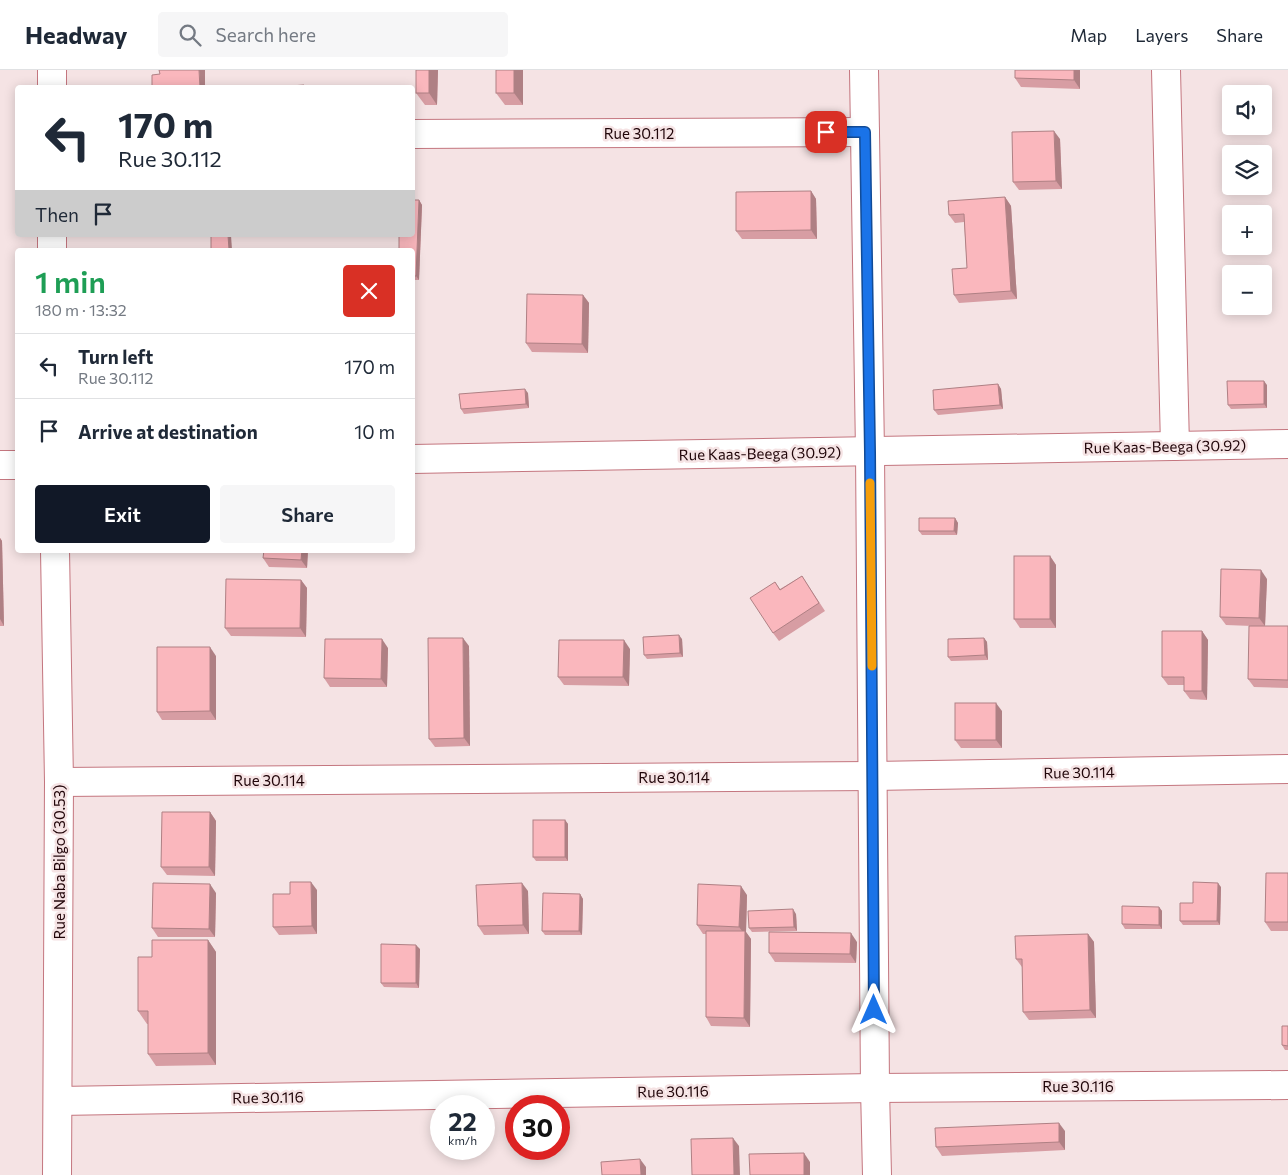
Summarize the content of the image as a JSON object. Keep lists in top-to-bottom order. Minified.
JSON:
{"streets":{"street":["Rue 30.112","Rue Kaas-Beega (30.92)","Rue 30.114","Rue Naba Bilgo (30.53)","Rue 30.116"]},"crossings":[["Rue 30.114","Rue Naba Bilgo (30.53)"],["Rue Naba Bilgo (30.53)","Rue 30.116"]],"page":{"header":"Headway","search":"Search here","nav":["Map","Layers","Share"],"map_buttons":["+","−"],"turn":["170 m","Rue 30.112"],"then":"Then","heading":["1 min","180 m · 13:32"],"list":[{"name":"Turn left","note":"Rue 30.112","value":"170 m"},{"name":"Arrive at destination","value":"10 m"}],"buttons":["Exit","Share"],"speed":"22 km/h","limit":"30"}}
